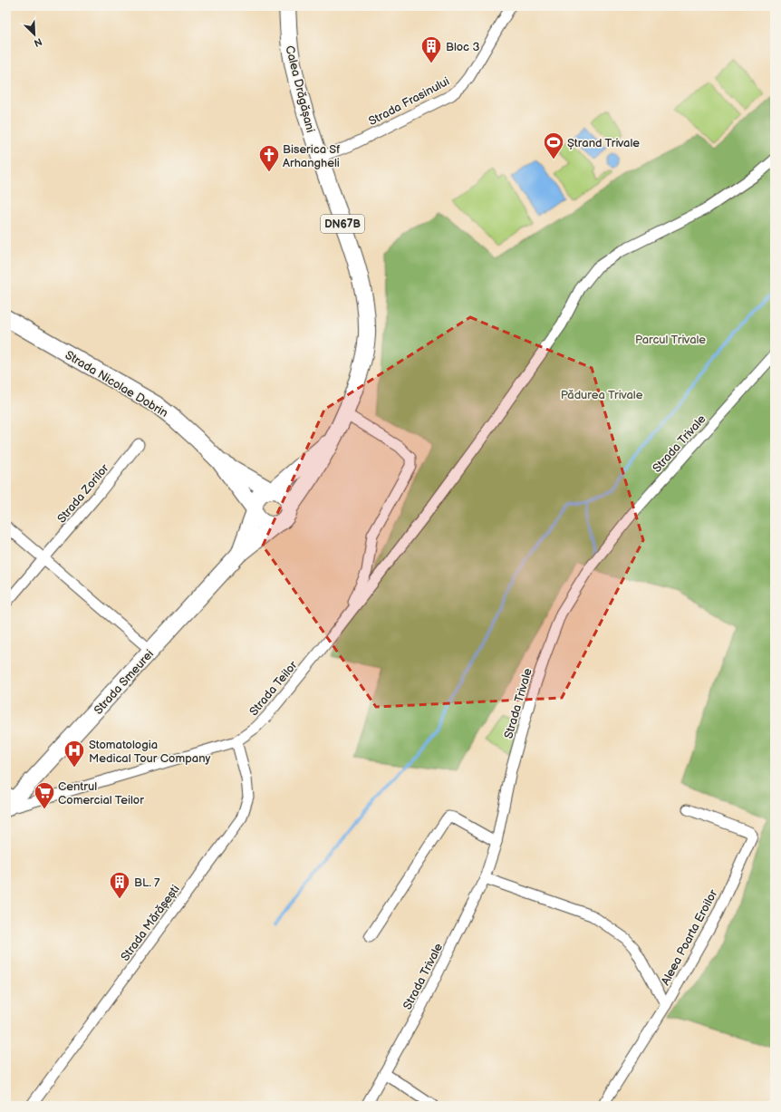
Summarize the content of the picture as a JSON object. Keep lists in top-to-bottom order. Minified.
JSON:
{"streets":{"main road":["Calea Drăgășani","DN67B","Strada Nicolae Dobrin","Strada Smeurei"],"street":["Strada Frasinului","Strada Trivale","Strada Zorilor","Strada Teilor","Strada Mărășești","Aleea Poarta Eroilor"]},"crossings":[["Calea Drăgășani","Strada Frasinului"],["Calea Drăgășani","Strada Nicolae Dobrin"],["Calea Drăgășani","Strada Smeurei"],["Strada Nicolae Dobrin","Strada Smeurei"],["Strada Smeurei","Strada Teilor"],["Strada Teilor","Strada Mărășești"]],"parks":["Parcul Trivale","Pădurea Trivale"],"places":{"building":["Bloc 3","BL. 7"],"sports":["Ștrand Trivale"],"church":["Biserica Sf Arhangheli"],"hospital":["Stomatologia Medical Tour Company"],"supermarket":["Centrul Comercial Teilor"]},"north":"bottom right"}
